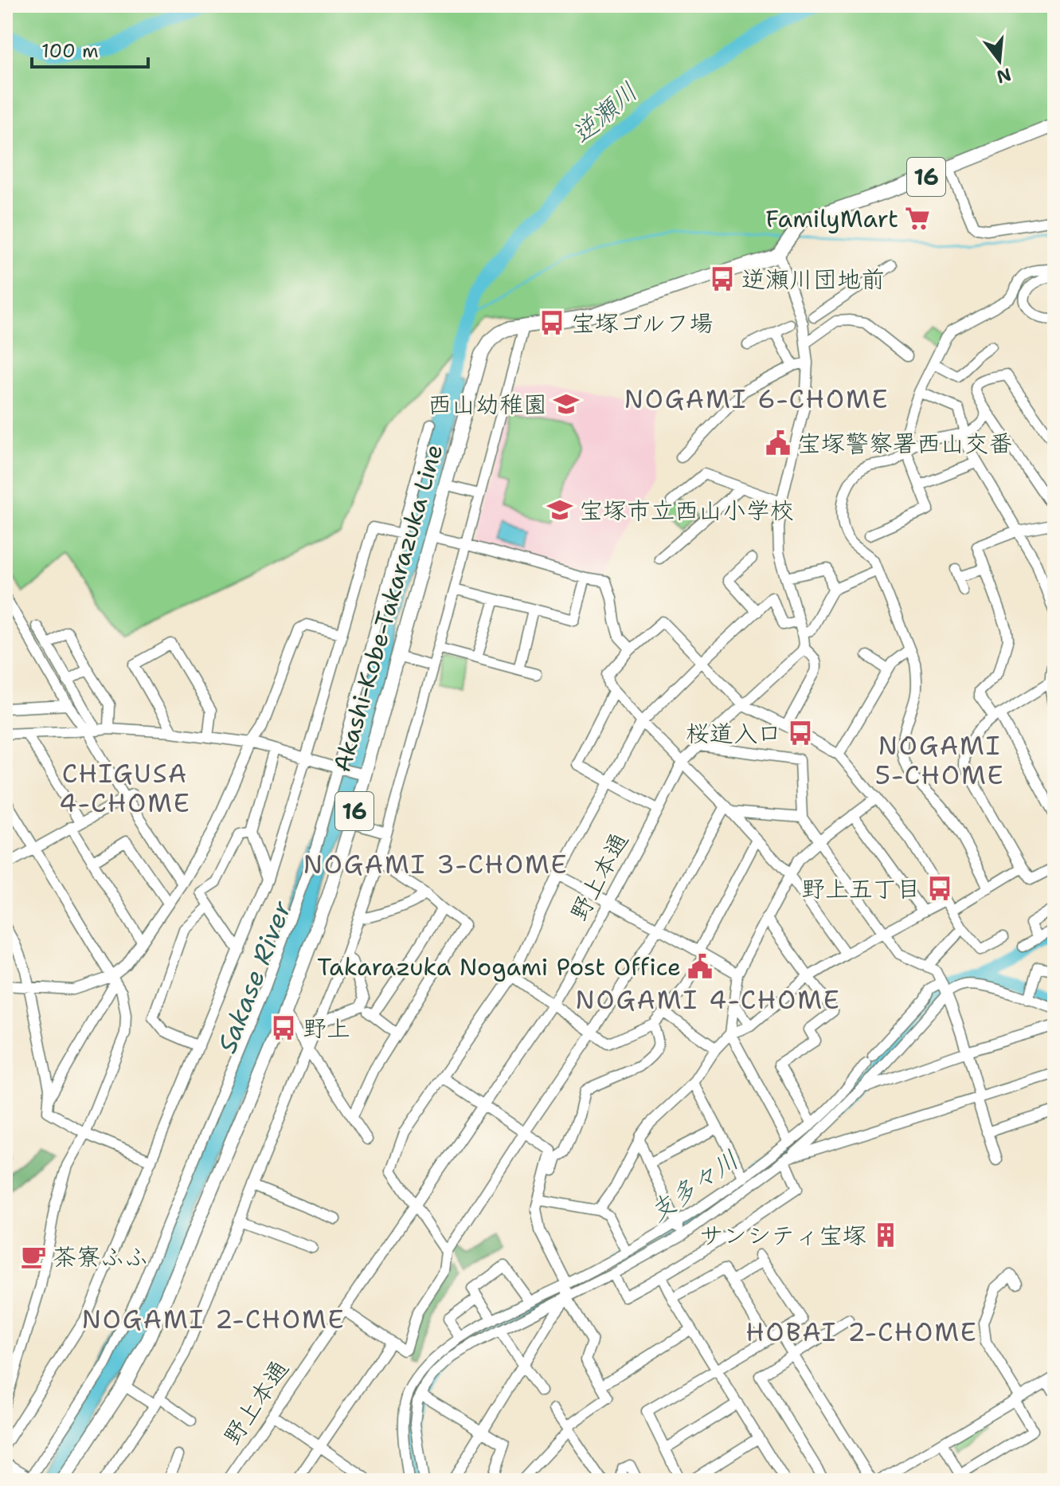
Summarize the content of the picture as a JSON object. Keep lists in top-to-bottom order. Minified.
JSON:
{"streets":{"main road":["16","Akashi-Kobe-Takarazuka Line"],"street":["野上本通"]},"crossings":[["16","Akashi-Kobe-Takarazuka Line"]],"districts":["NOGAMI 6-CHOME","NOGAMI 5-CHOME","CHIGUSA 4-CHOME","NOGAMI 3-CHOME","NOGAMI 4-CHOME","NOGAMI 2-CHOME","HOBAI 2-CHOME"],"water":["逆瀬川","Sakase River","支多々川"],"places":{"supermarket":["FamilyMart"],"bus stop":["逆瀬川団地前","宝塚ゴルフ場","桜道入口","野上五丁目","野上"],"school or university":["西山幼稚園","宝塚市立西山小学校"],"public building":["宝塚警察署西山交番","Takarazuka Nogami Post Office"],"building":["サンシティ宝塚"],"cafe":["茶寮ふふ"]},"scale_bar":"100 m","north":"bottom"}
